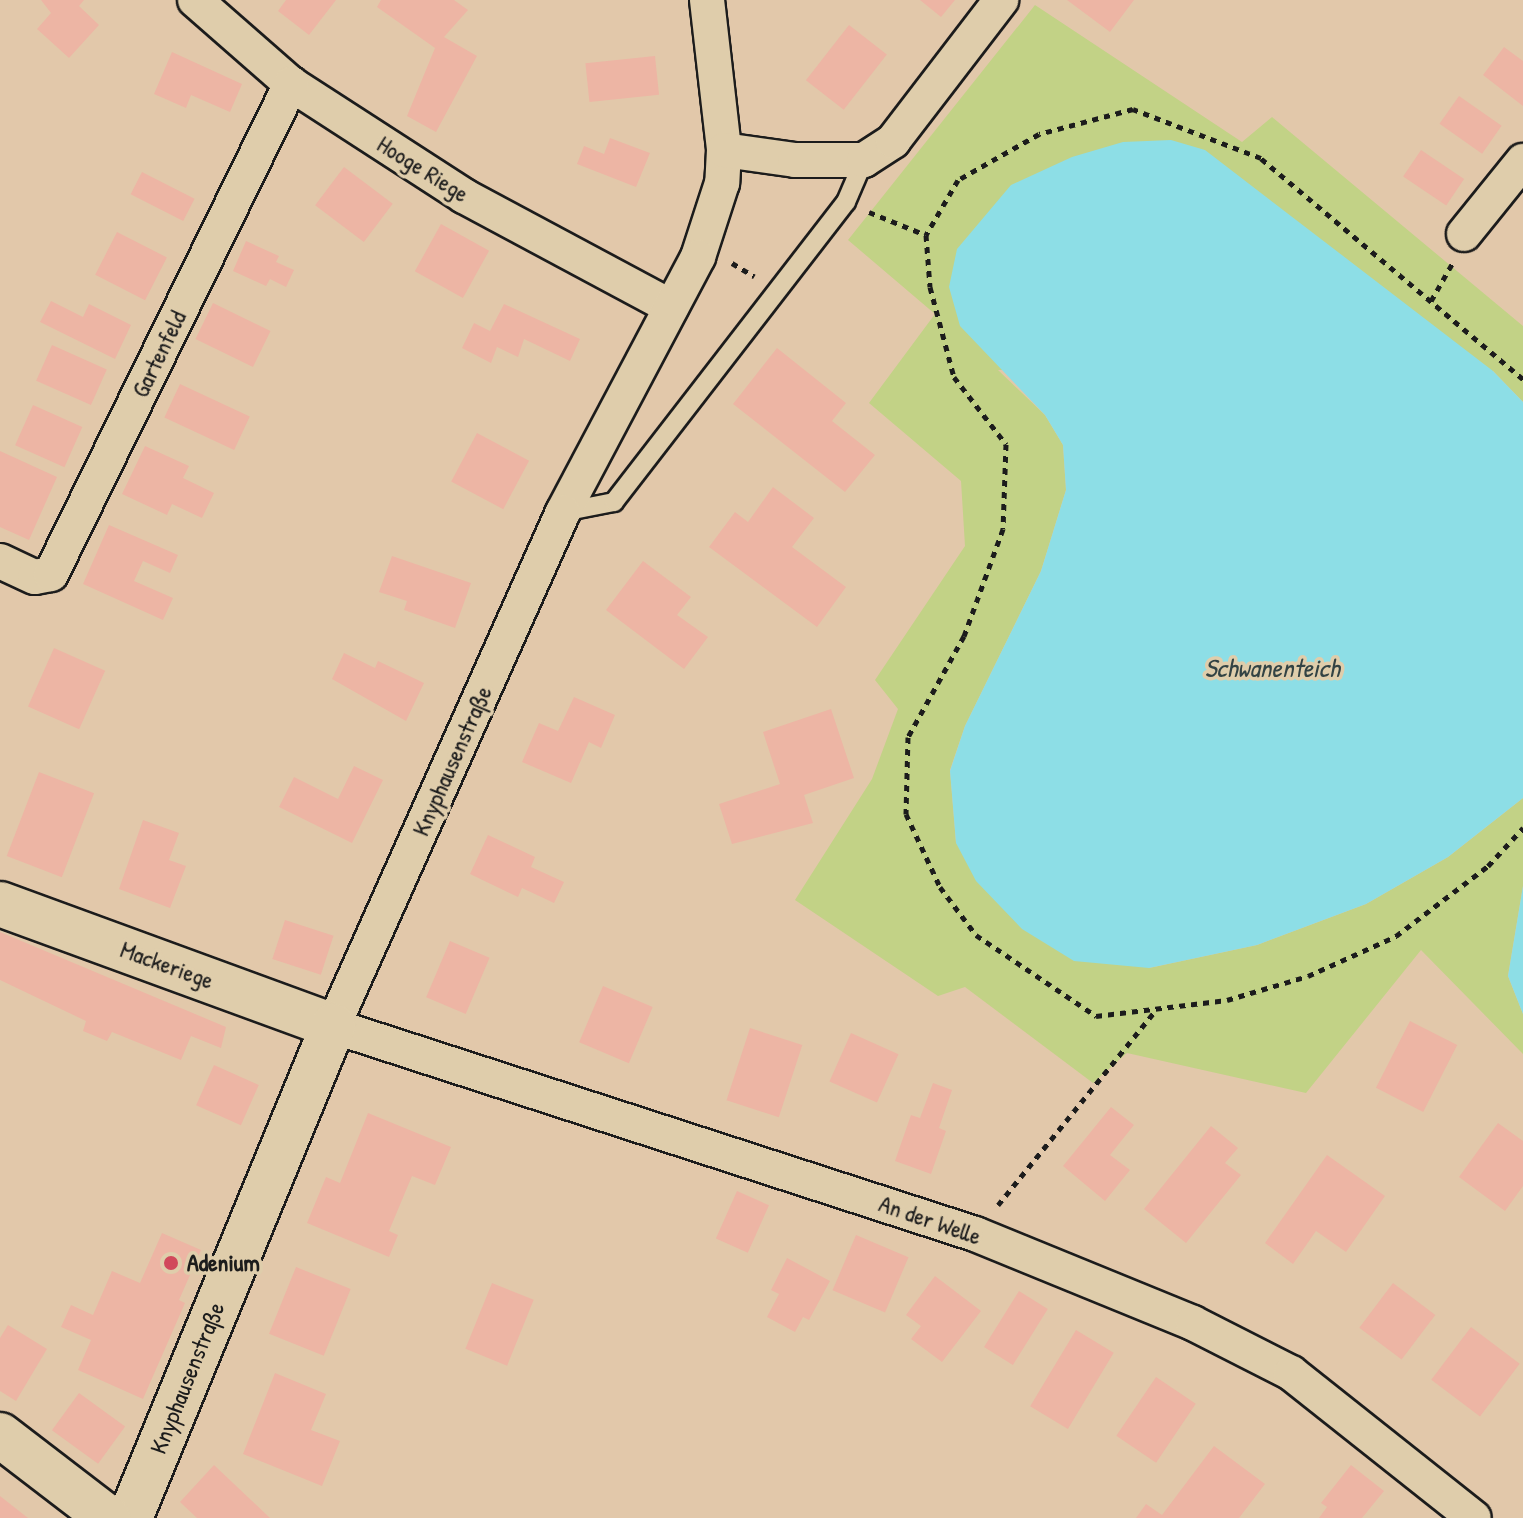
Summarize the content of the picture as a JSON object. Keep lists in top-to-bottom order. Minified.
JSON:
{"streets":{"main road":["Knyphausenstraße","Mackeriege"],"street":["Hooge Riege","Gartenfeld","An der Welle"]},"crossings":[["Hooge Riege","Gartenfeld"],["Hooge Riege","Knyphausenstraße"],["Knyphausenstraße","Mackeriege"],["Knyphausenstraße","An der Welle"],["Mackeriege","An der Welle"]],"water":["Schwanenteich"],"places":["Adenium"]}
